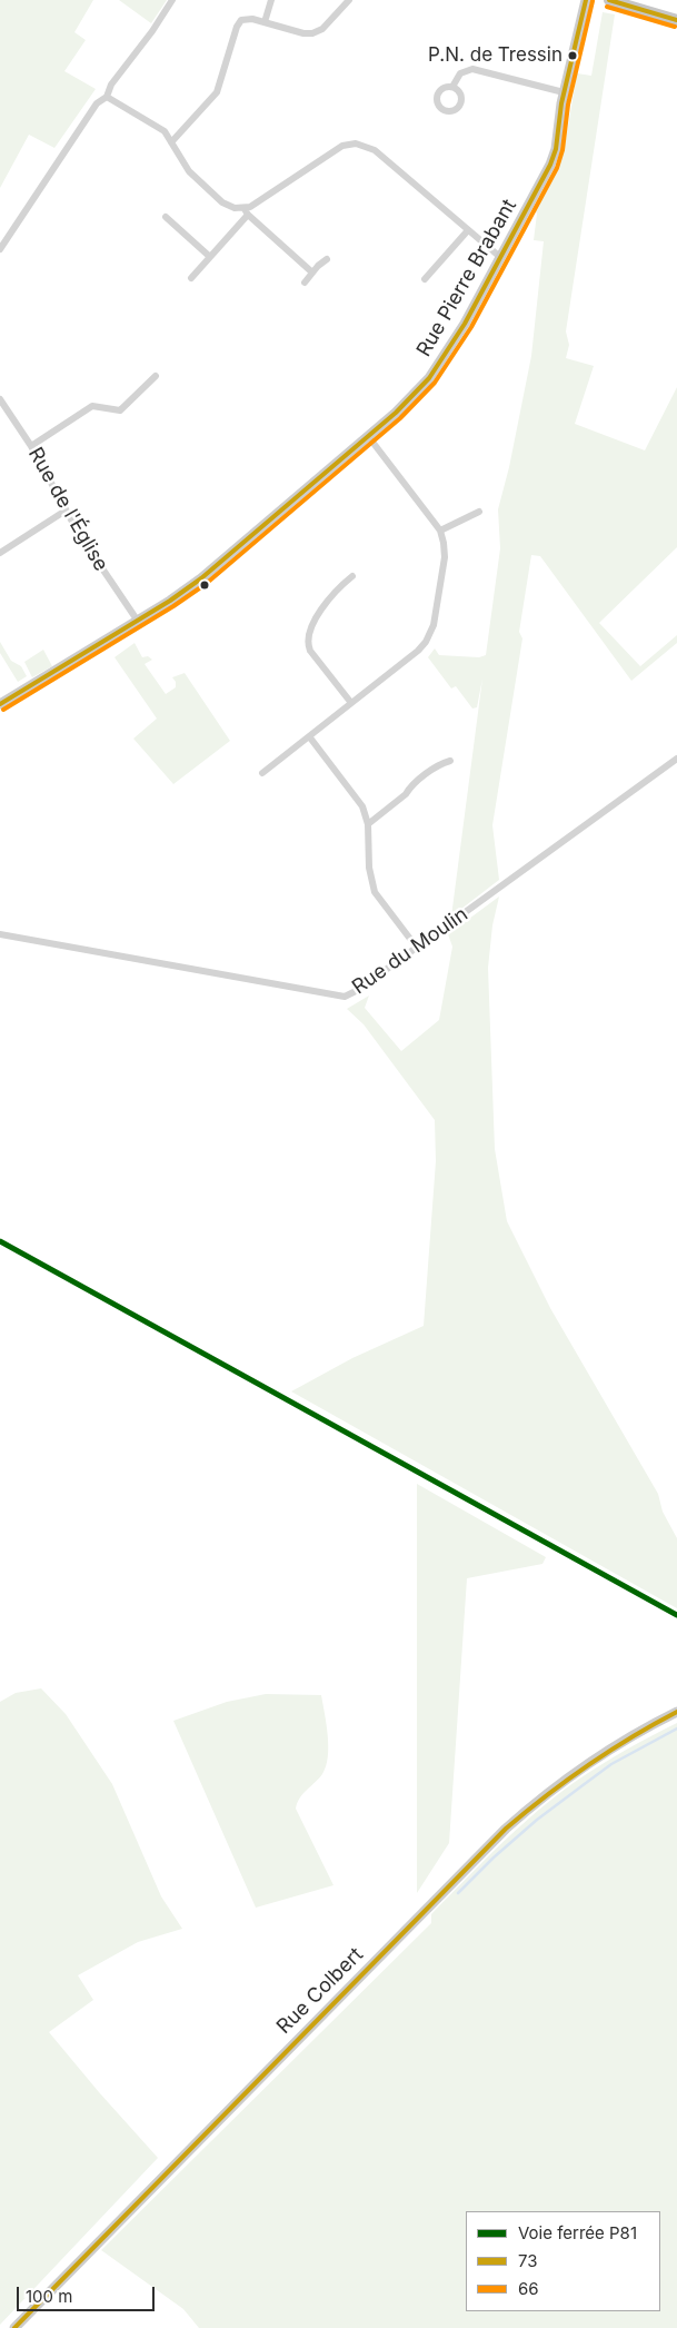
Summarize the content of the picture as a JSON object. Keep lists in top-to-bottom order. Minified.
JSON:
{"streets":{"street":["Rue Pierre Brabant","Rue de l'Église","Rue du Moulin","Rue Colbert"]},"crossings":[["Rue Pierre Brabant","Rue de l'Église"]],"places":["P.N. de Tressin"],"lines":["transit line 73","transit line 66","rail line P81"],"legend":["Voie ferrée P81","73","66"],"scale_bar":"100 m"}
